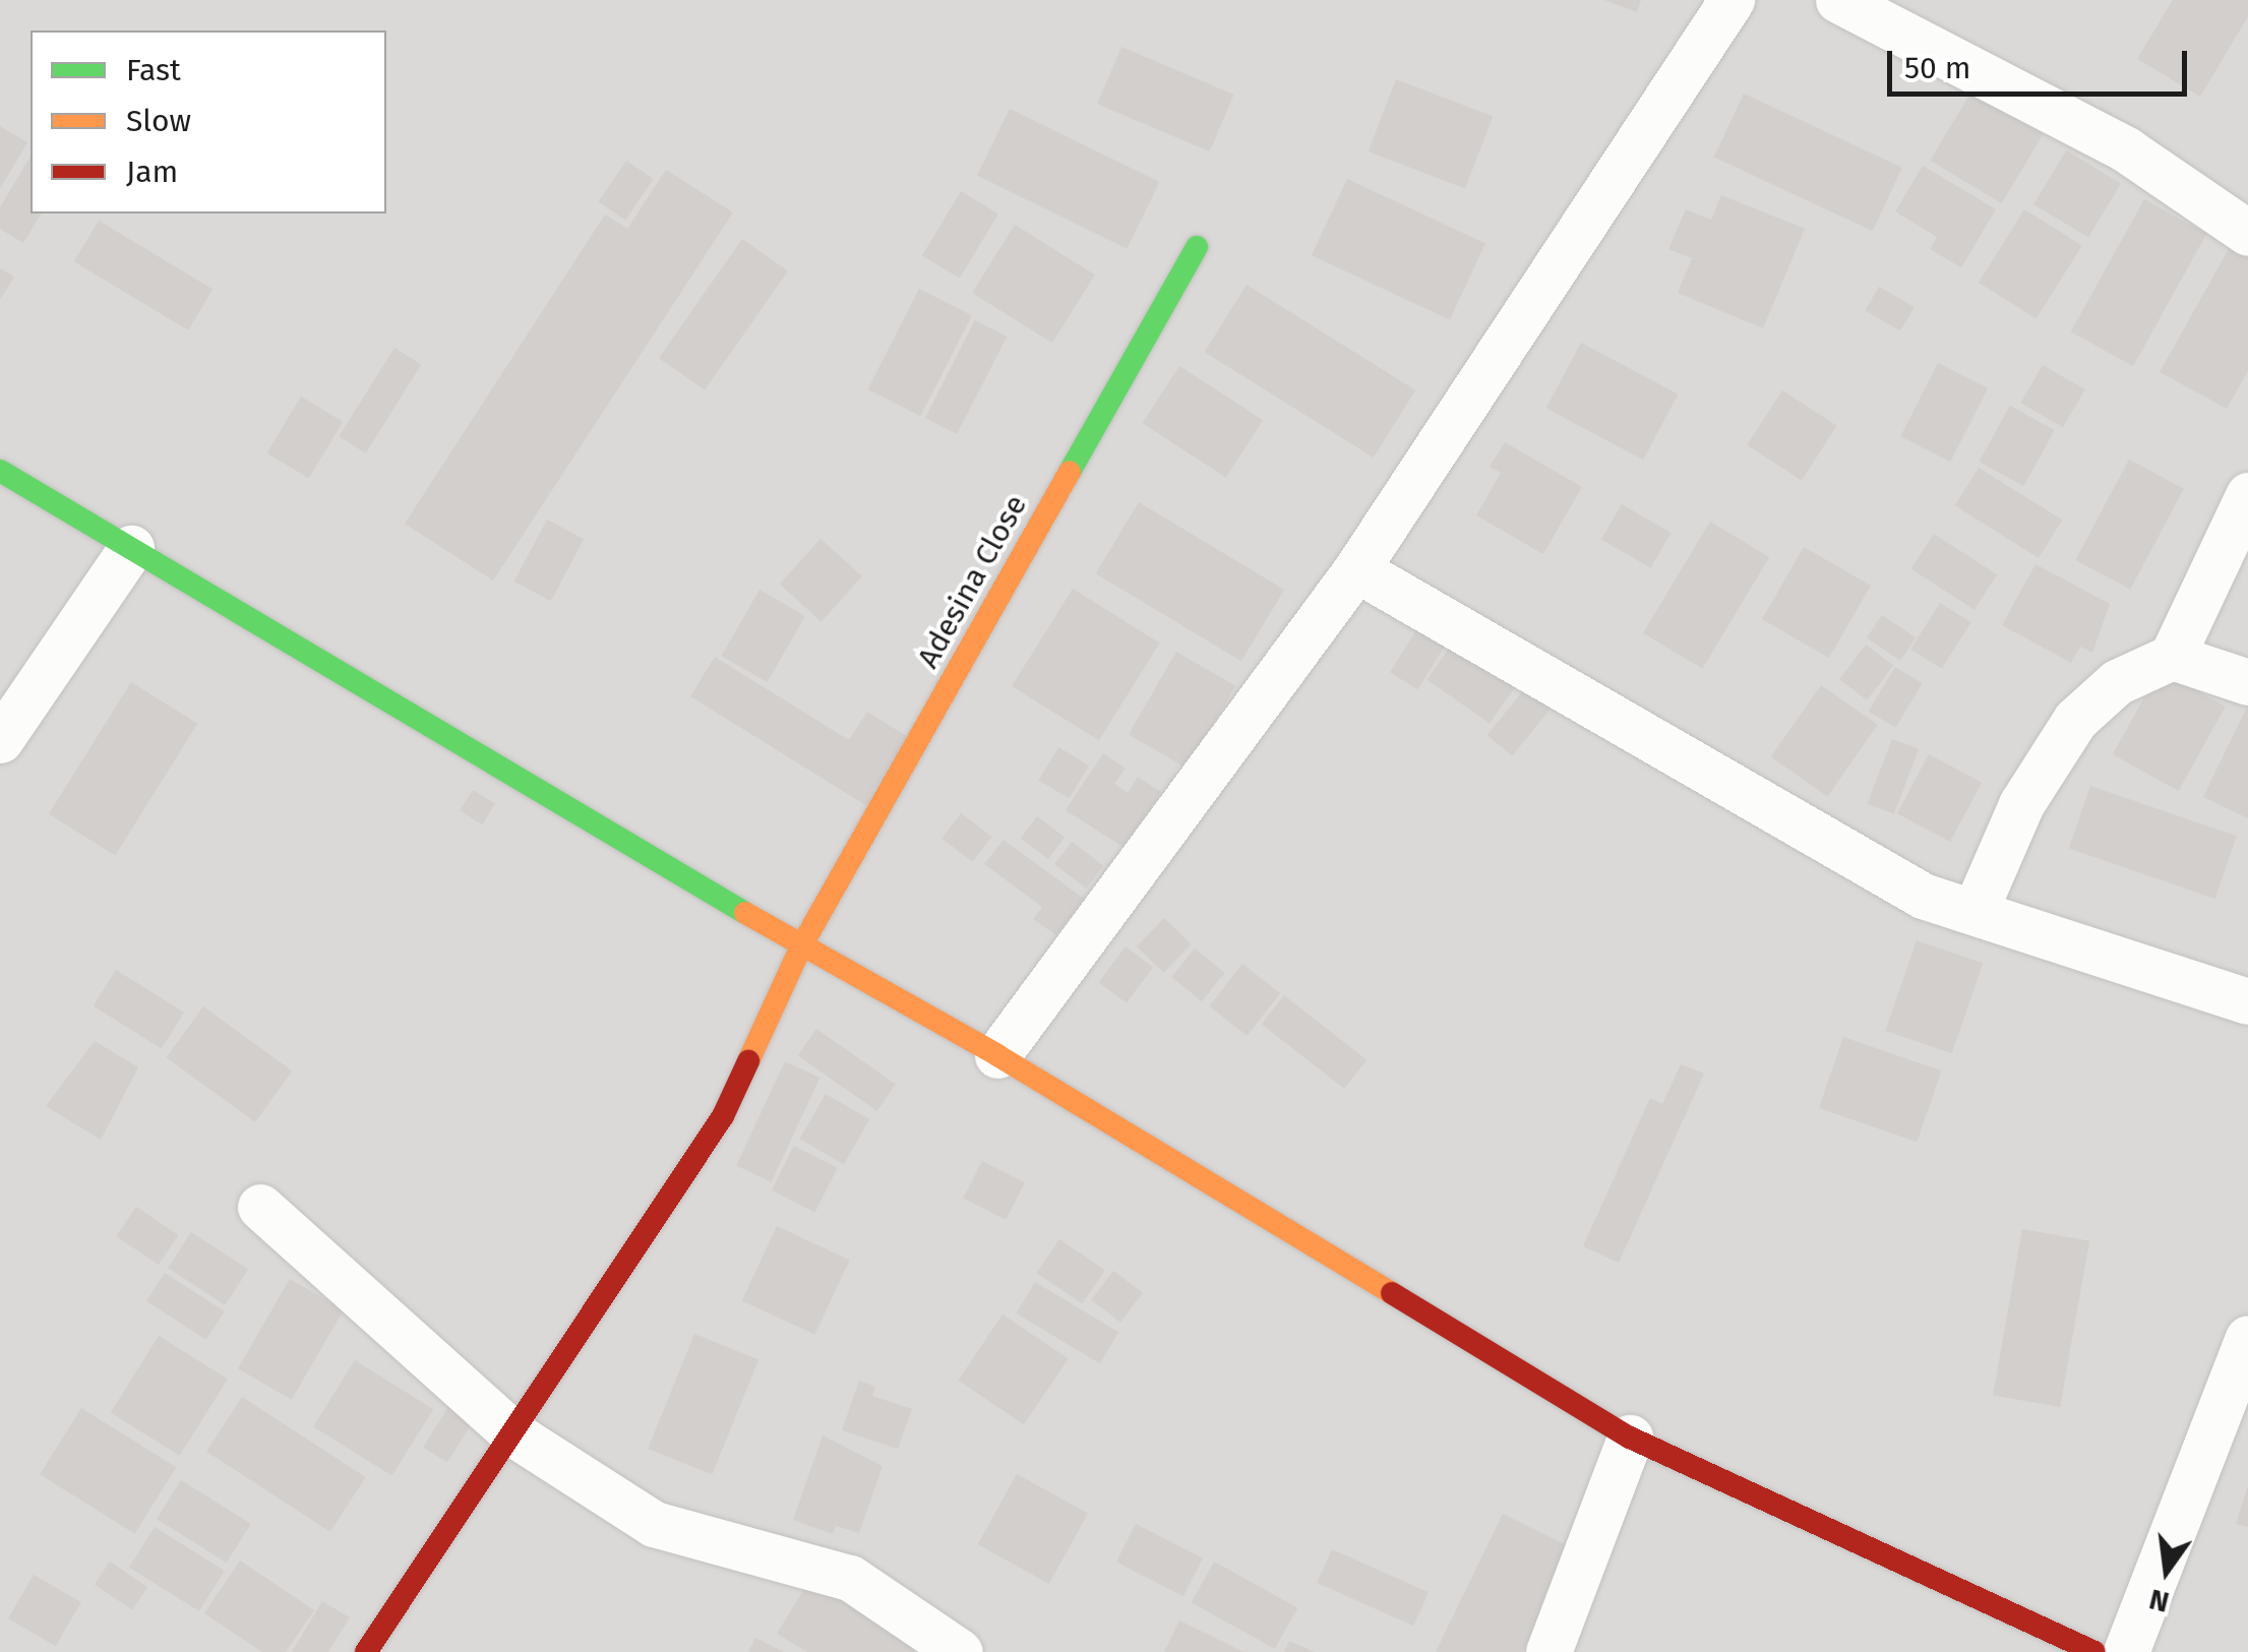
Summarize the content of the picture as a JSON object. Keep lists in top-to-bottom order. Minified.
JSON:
{"streets":{"main road":["Adesina Close"]},"legend":["Fast","Slow","Jam"],"scale_bar":"50 m","north":"bottom"}
